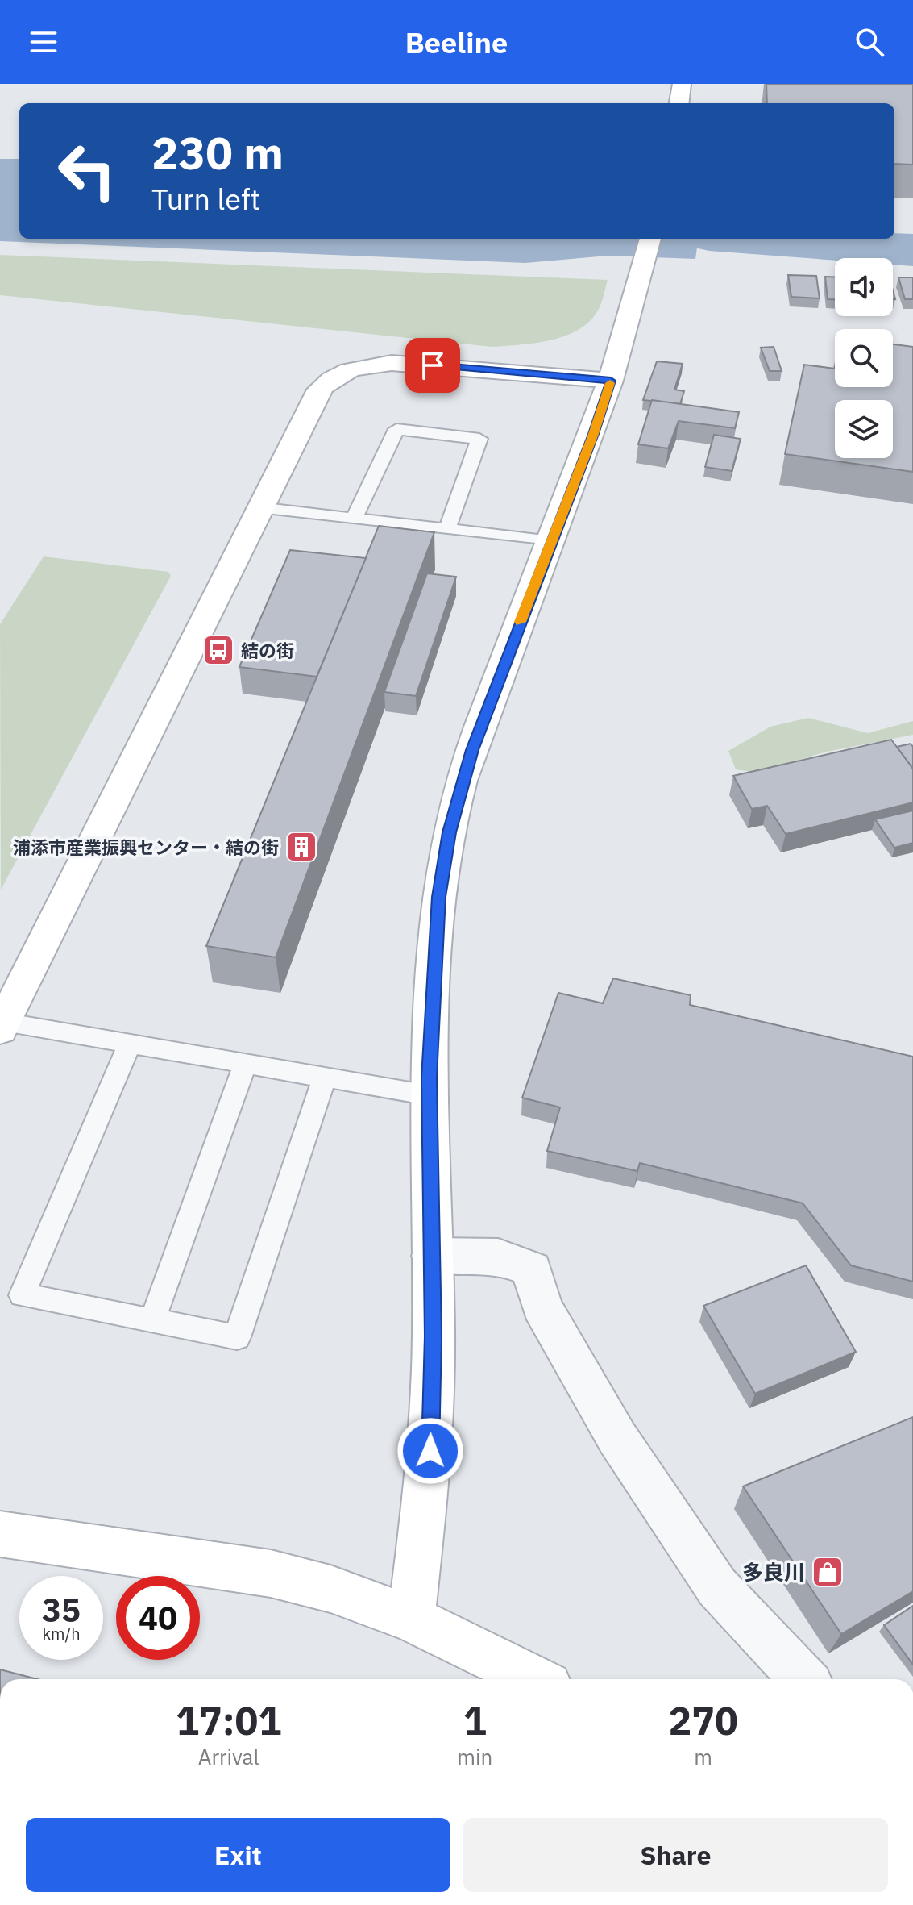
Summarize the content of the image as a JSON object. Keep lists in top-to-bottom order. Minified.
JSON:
{"places":{"bus stop":["結の街"],"building":["浦添市産業振興センター・結の街"],"shop":["多良川"]},"page":{"header":"Beeline","turn":["230 m","Turn left"],"speed":"35 km/h","limit":"40","eta":["17:01","Arrival","1","min","270","m"],"buttons":["Exit","Share"]}}
